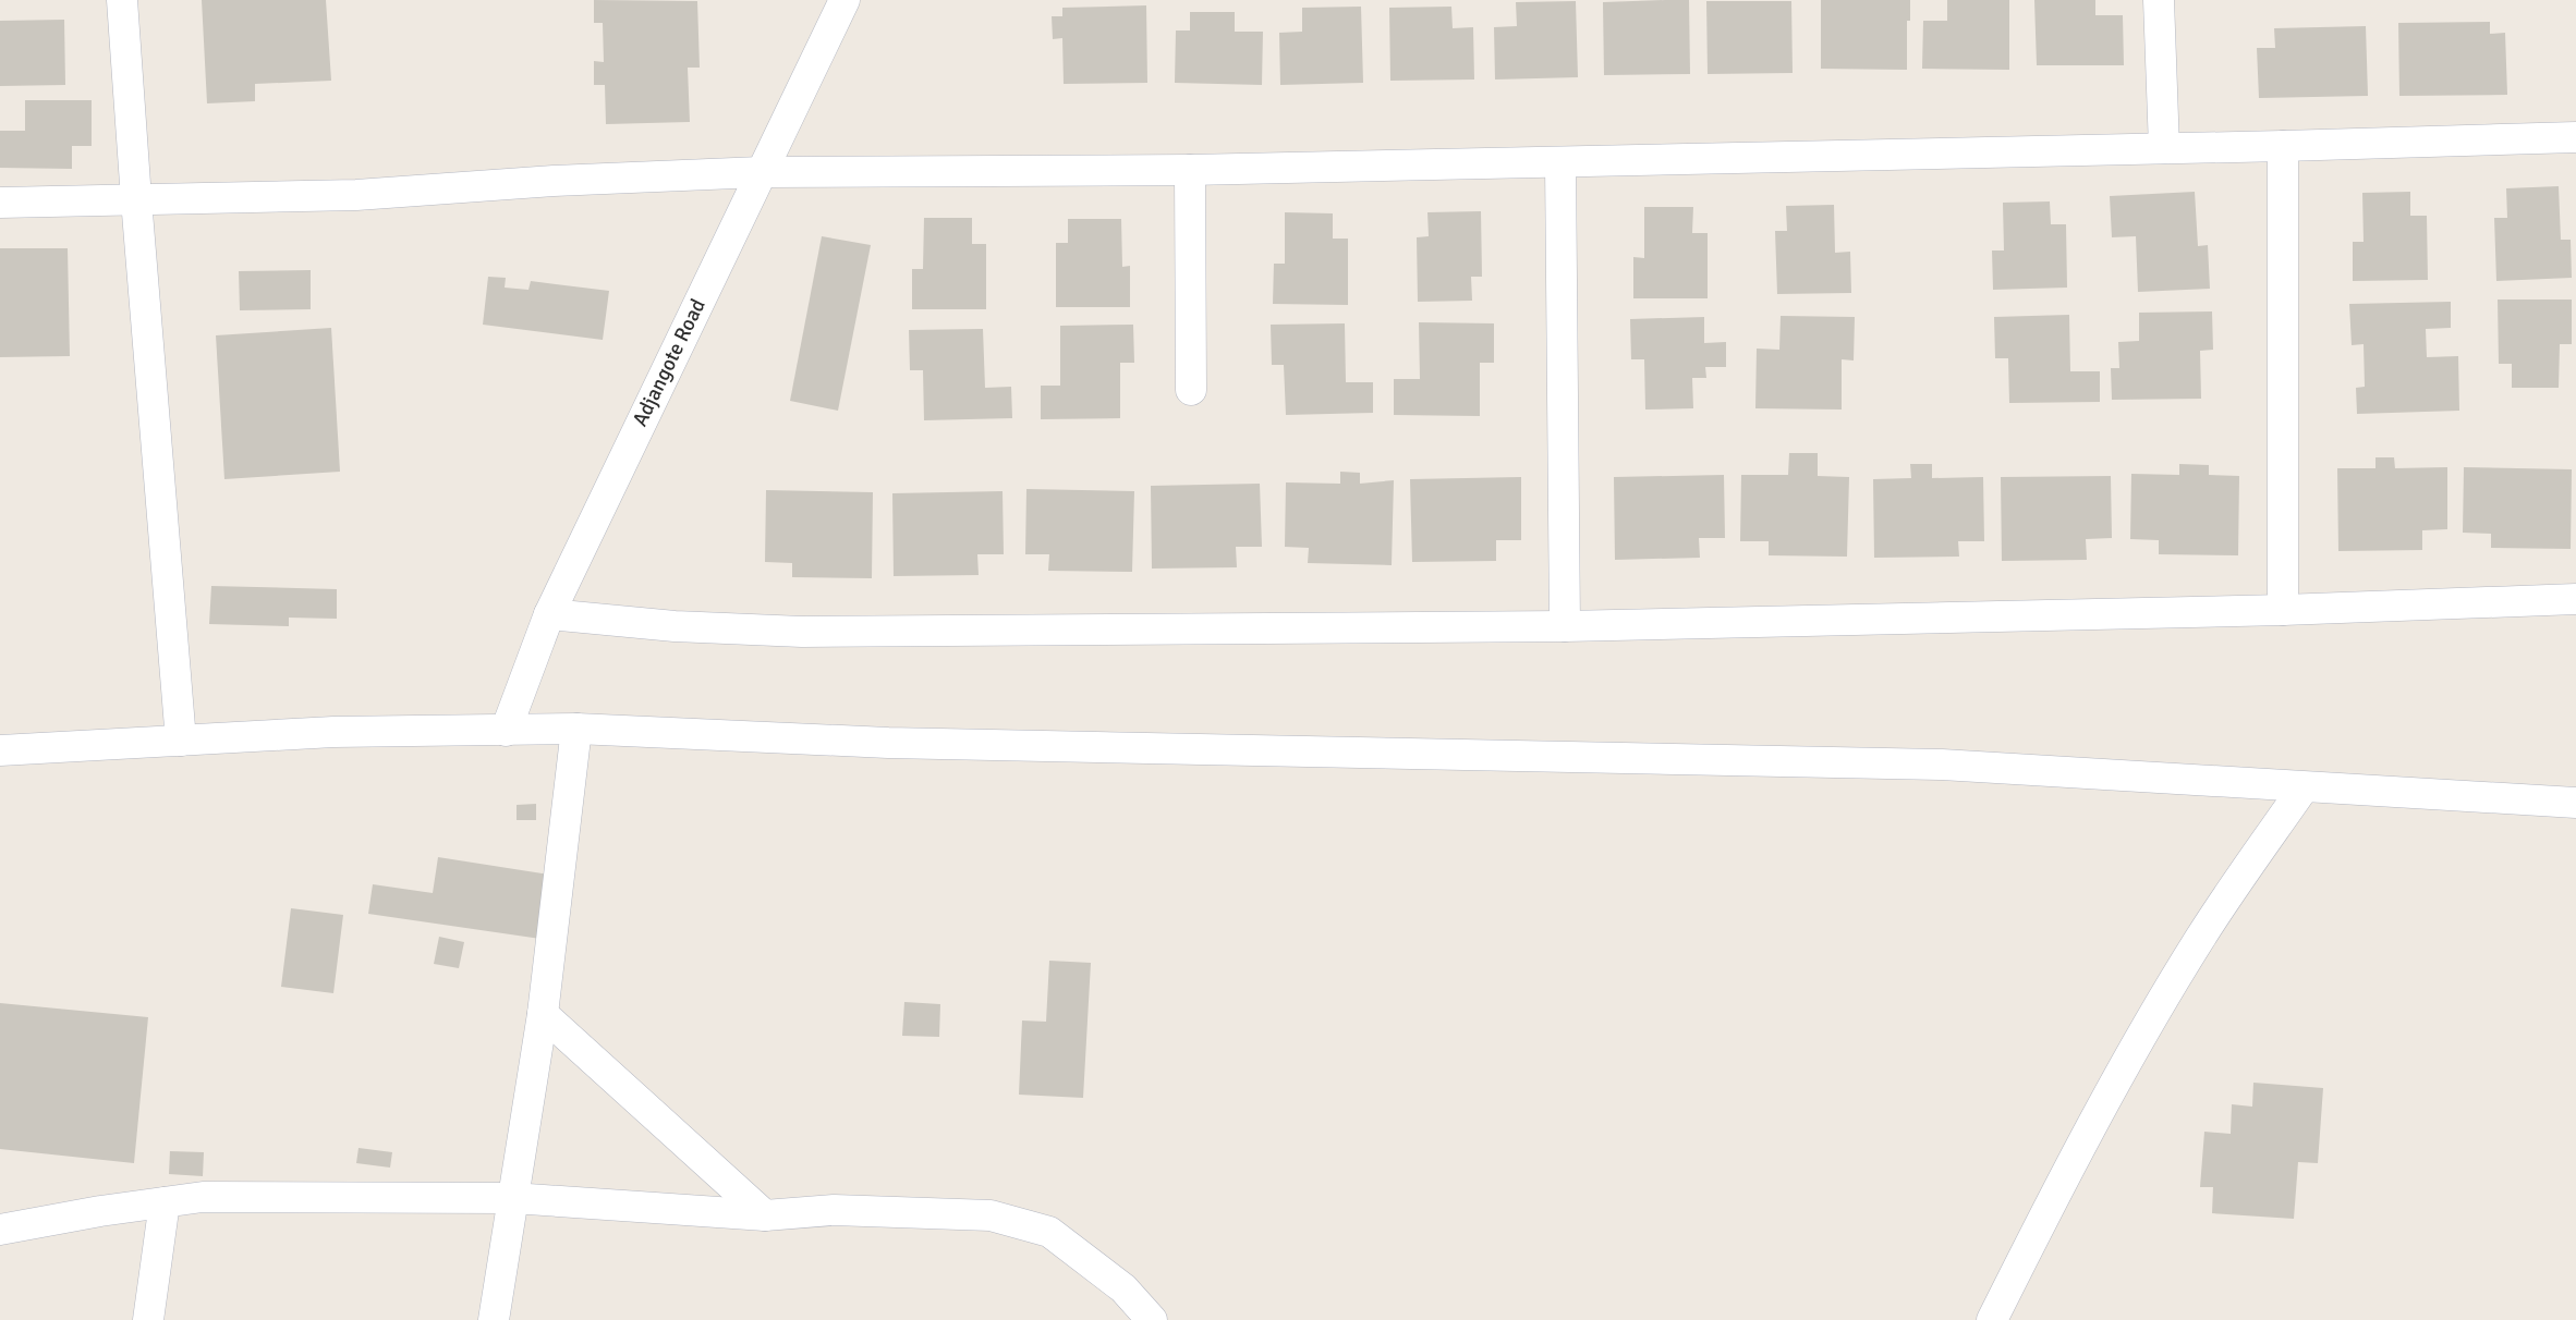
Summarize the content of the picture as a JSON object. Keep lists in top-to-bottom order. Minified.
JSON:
{"streets":{"street":["Adjangote Road"]}}
